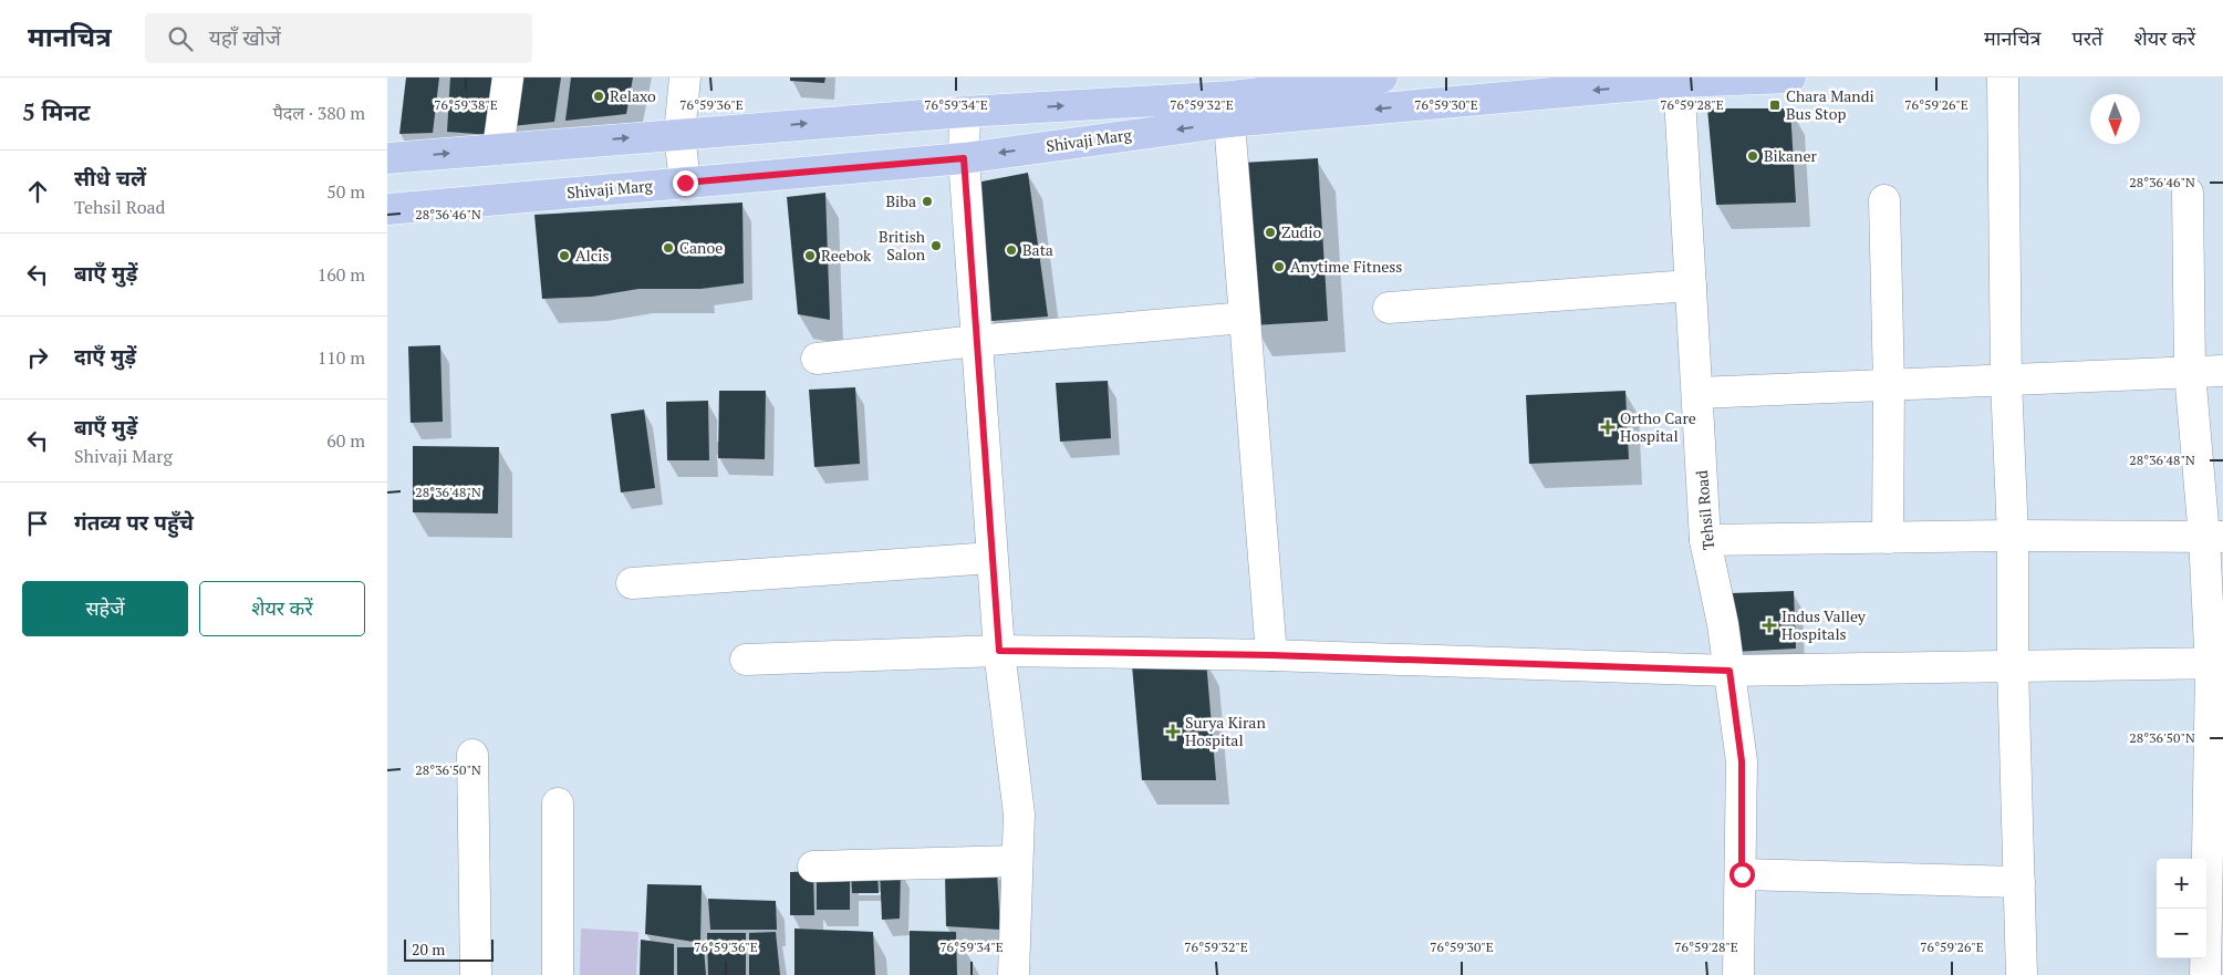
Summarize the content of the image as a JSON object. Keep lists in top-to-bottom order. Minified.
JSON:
{"streets":{"main road":["Shivaji Marg"],"street":["Tehsil Road"]},"crossings":[["Shivaji Marg","Tehsil Road"]],"places":{"other":["Relaxo","Bikaner","Biba","Zudio","British Salon","Canoe","Bata","Alcis","Reebok","Anytime Fitness"],"transit":["Chara Mandi Bus Stop"],"health":["Ortho Care Hospital","Indus Valley Hospitals","Surya Kiran Hospital"]},"scale_bar":"20 m","north":"bottom","page":{"header":"मानचित्र","search":"यहाँ खोजें","nav":["मानचित्र","परतें","शेयर करें"],"heading":["5 मिनट","पैदल · 380 m"],"list":[["सीधे चलें","Tehsil Road","50 m"],["बाएँ मुड़ें","160 m"],["दाएँ मुड़ें","110 m"],["बाएँ मुड़ें","Shivaji Marg","60 m"],"गंतव्य पर पहुँचे"],"buttons":["सहेजें","शेयर करें"],"map_buttons":["+","−"],"scale":"20 m"},"coordinates":["76°59'38\"E","76°59'36\"E","76°59'34\"E","76°59'32\"E","76°59'30\"E","76°59'28\"E","76°59'26\"E","28°36'46\"N","28°36'48\"N","28°36'50\"N"]}
